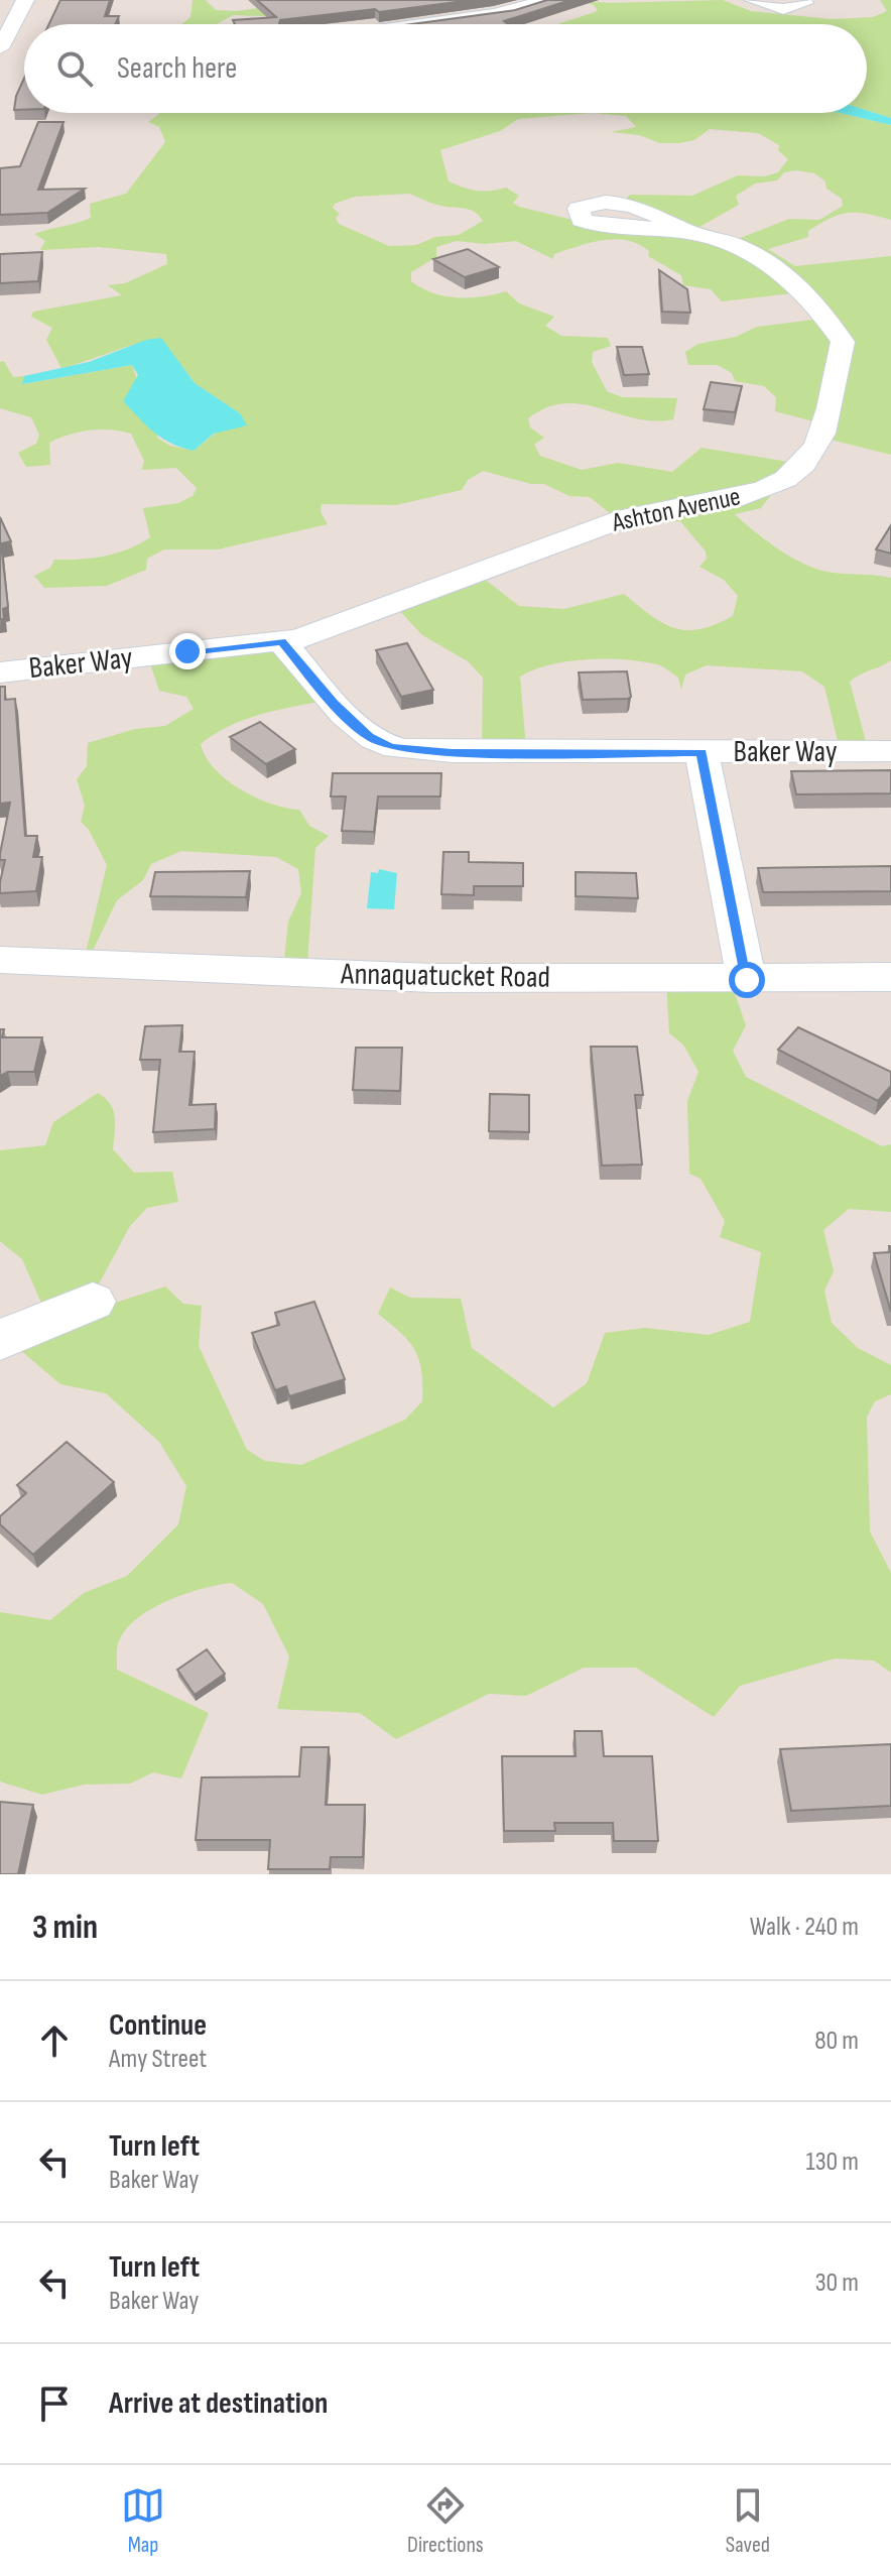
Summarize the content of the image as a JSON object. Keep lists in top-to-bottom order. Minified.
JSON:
{"streets":{"street":["Ashton Avenue","Baker Way","Annaquatucket Road"]},"crossings":[["Ashton Avenue","Baker Way"]],"page":{"search":"Search here","heading":["3 min","Walk · 240 m"],"list":[["Continue","Amy Street","80 m"],["Turn left","Baker Way","130 m"],["Turn left","Baker Way","30 m"],"Arrive at destination"],"nav":["Map","Directions","Saved"]}}
